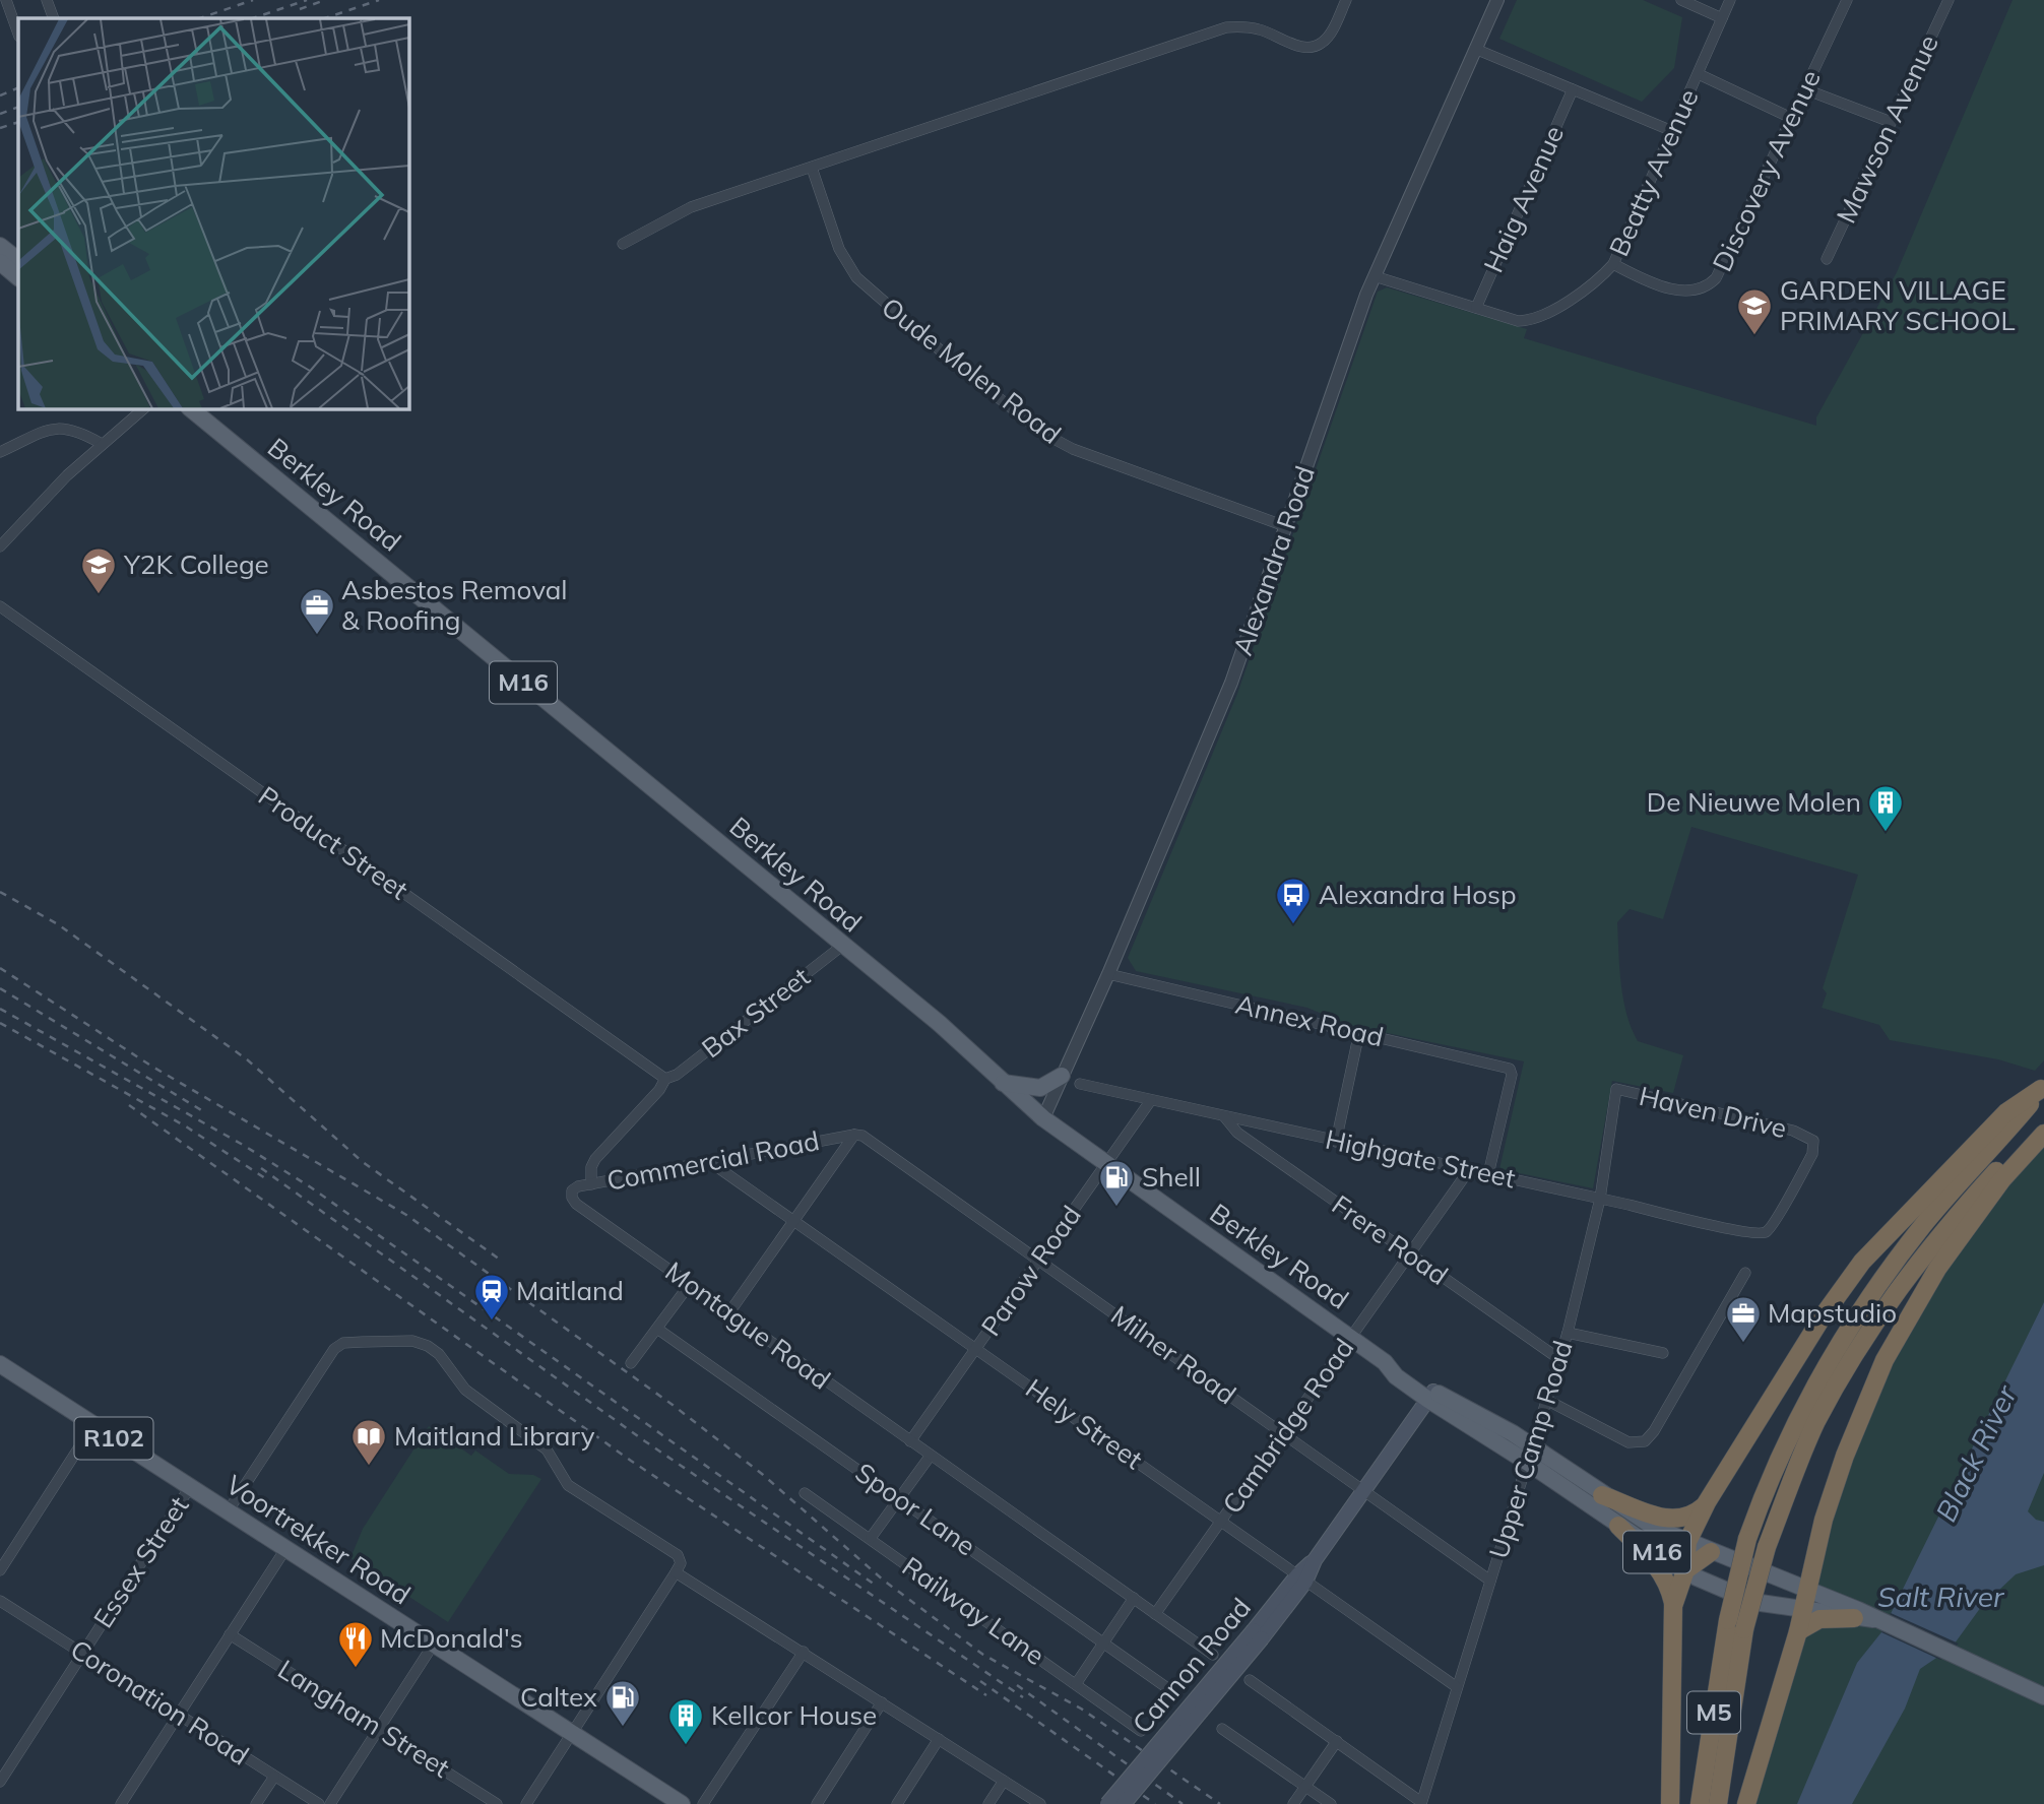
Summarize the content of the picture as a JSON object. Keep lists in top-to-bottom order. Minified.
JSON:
{"streets":{"highway":["M5"],"main road":["Berkley Road","M16","R102","Voortrekker Road","Cannon Road"],"street":["Mawson Avenue","Discovery Avenue","Beatty Avenue","Haig Avenue","Oude Molen Road","Alexandra Road","Product Street","Bax Street","Annex Road","Haven Drive","Highgate Street","Commercial Road","Frere Road","Parow Road","Montague Road","Milner Road","Hely Street","Cambridge Road","Upper Camp Road","Spoor Lane","Essex Street","Railway Lane","Coronation Road","Langham Street"]},"crossings":[["Discovery Avenue","Beatty Avenue"],["Beatty Avenue","Haig Avenue"],["Beatty Avenue","Alexandra Road"],["Oude Molen Road","Alexandra Road"],["Berkley Road","Alexandra Road"],["Berkley Road","Bax Street"],["Berkley Road","Parow Road"],["Berkley Road","Cambridge Road"],["Berkley Road","Upper Camp Road"],["Berkley Road","Cannon Road"],["Alexandra Road","Annex Road"],["Product Street","Bax Street"],["Bax Street","Commercial Road"],["Annex Road","Highgate Street"],["Haven Drive","Highgate Street"],["Haven Drive","Upper Camp Road"],["Highgate Street","Frere Road"],["Highgate Street","Parow Road"],["Highgate Street","Cambridge Road"],["Highgate Street","Upper Camp Road"],["Commercial Road","Montague Road"],["Commercial Road","Milner Road"],["Commercial Road","Hely Street"],["Frere Road","Cambridge Road"],["Frere Road","Upper Camp Road"],["Parow Road","Montague Road"],["Parow Road","Milner Road"],["Parow Road","Hely Street"],["Montague Road","Cambridge Road"],["Milner Road","Cambridge Road"],["Milner Road","Upper Camp Road"],["Milner Road","Cannon Road"],["Hely Street","Cambridge Road"],["Hely Street","Upper Camp Road"],["Hely Street","Cannon Road"],["Voortrekker Road","Essex Street"],["Essex Street","Coronation Road"]],"water":["Black River","Salt River"],"places":{"school or university":["GARDEN VILLAGE PRIMARY SCHOOL","Y2K College"],"office":["Asbestos Removal & Roofing","Mapstudio"],"building":["De Nieuwe Molen","Kellcor House"],"bus stop":["Alexandra Hosp"],"fuel station":["Shell","Caltex"],"station":["Maitland"],"library":["Maitland Library"],"restaurant":["McDonald's"]}}
